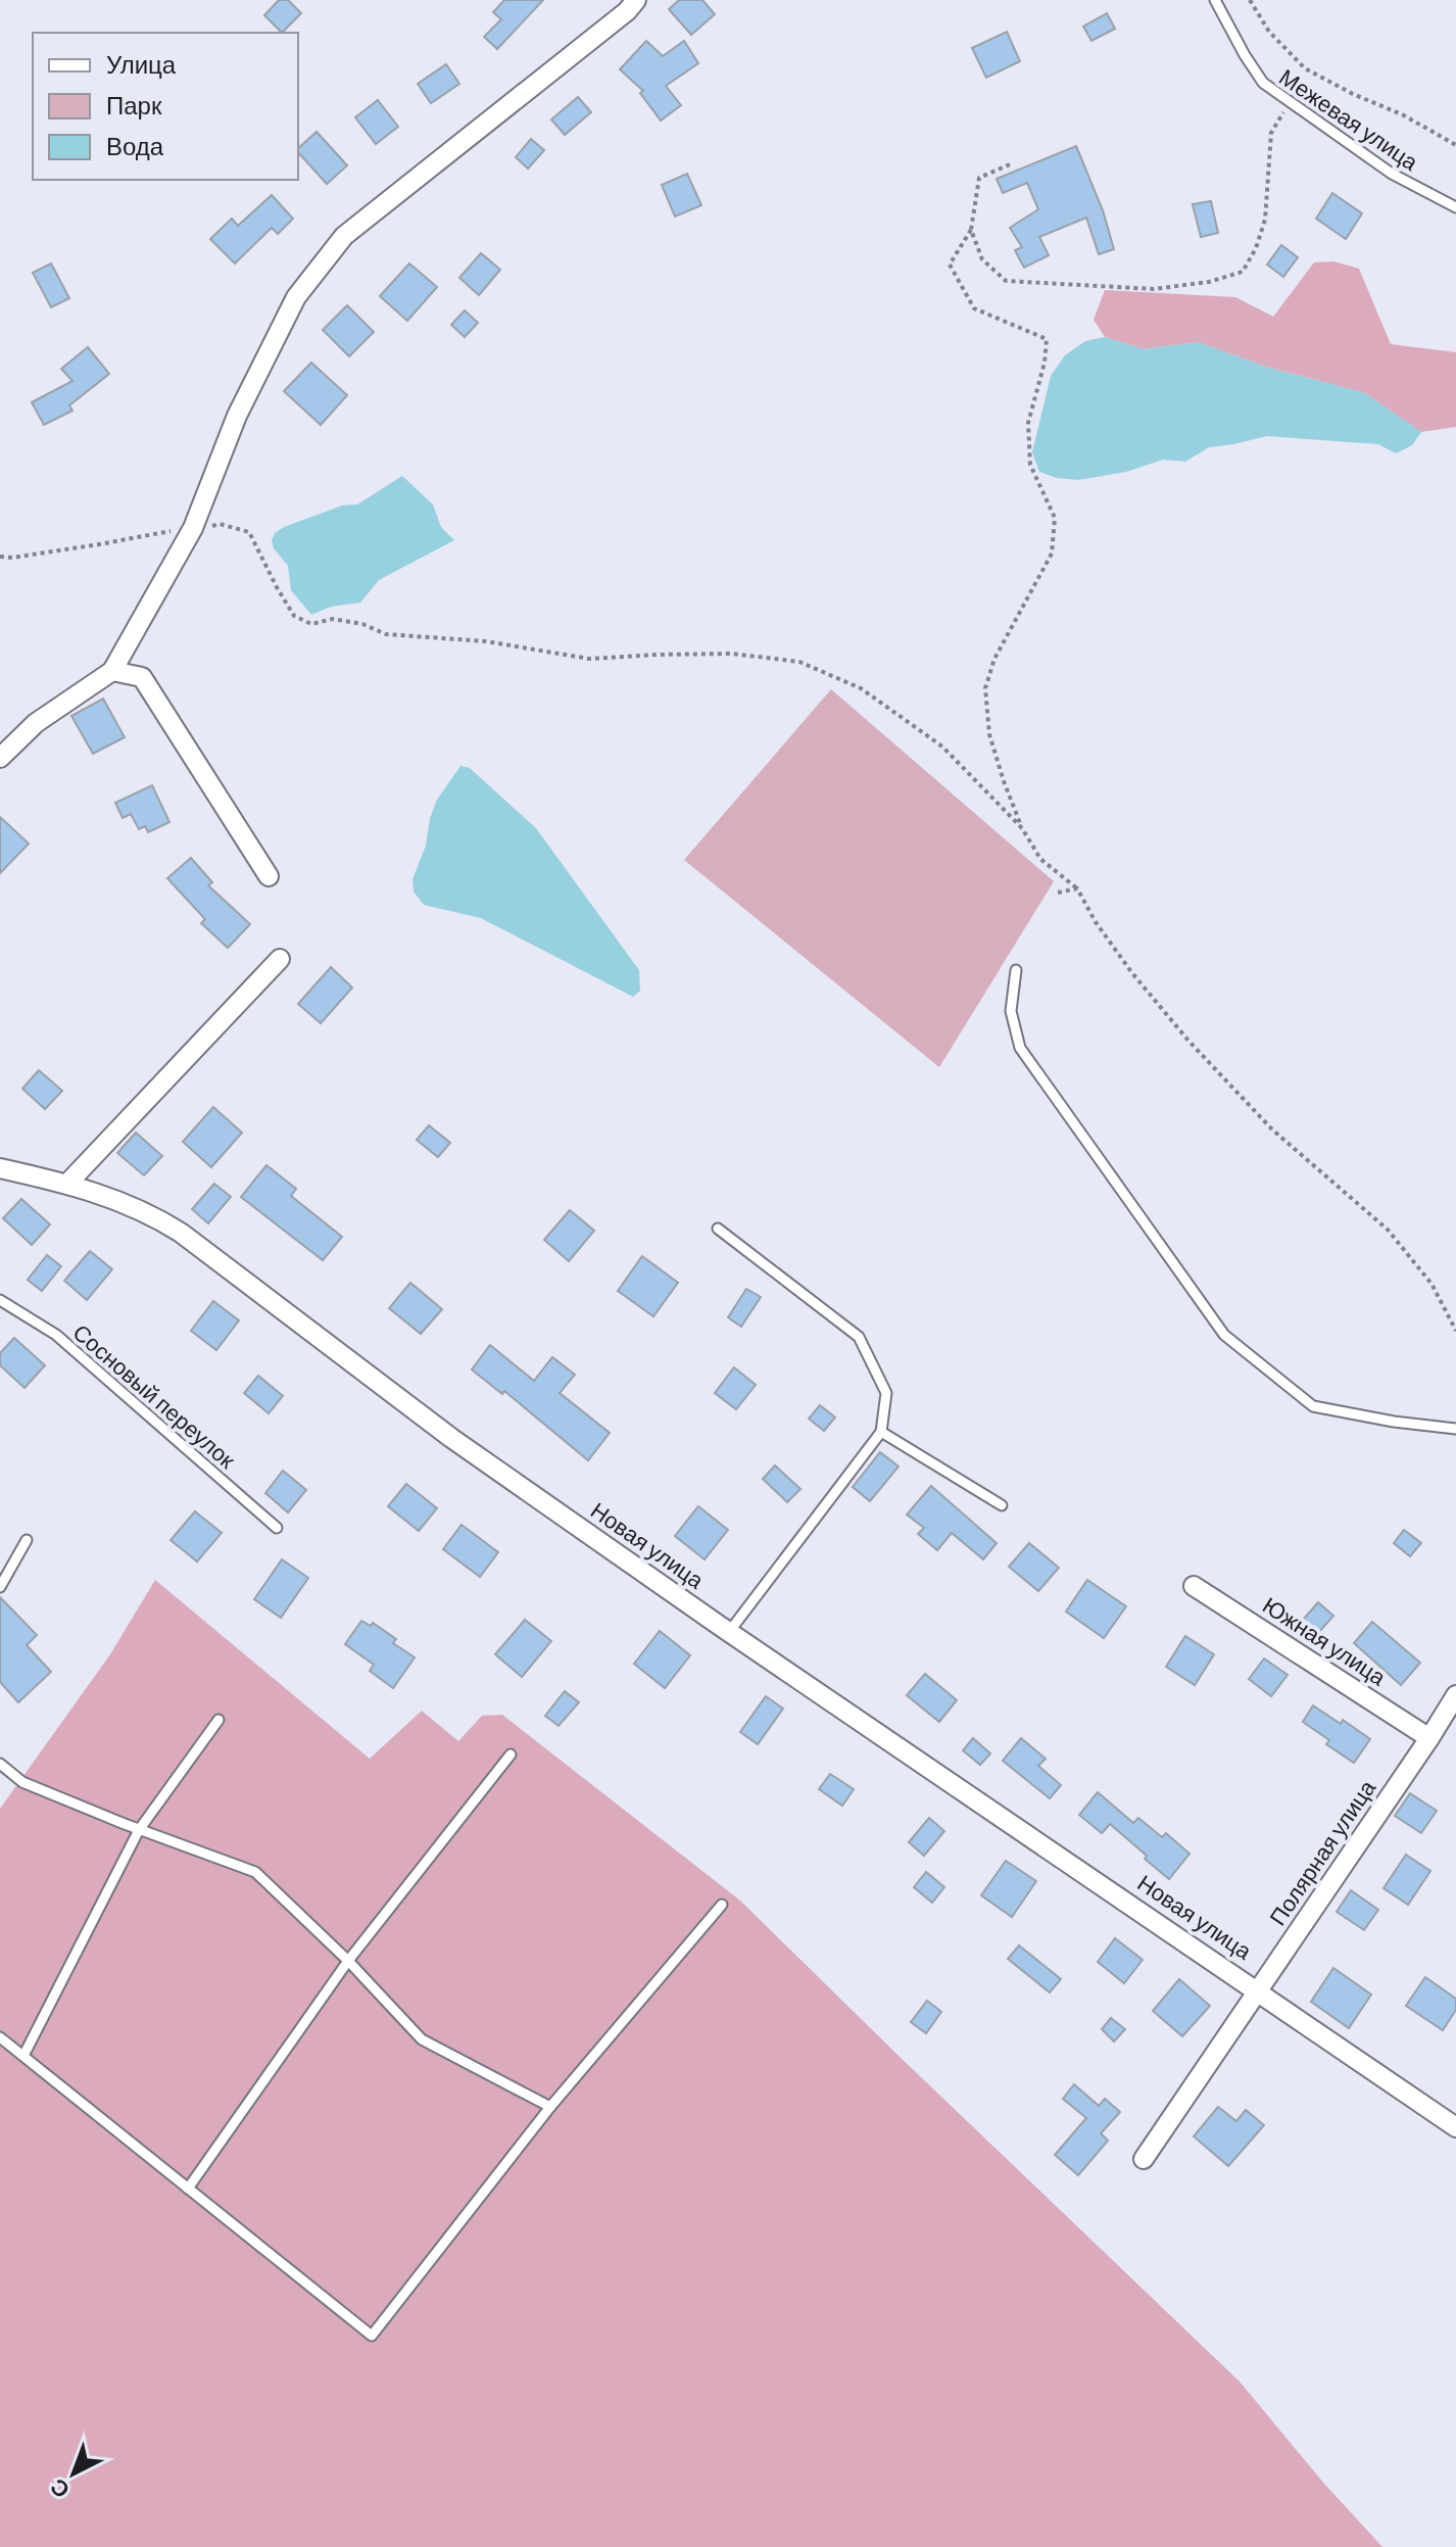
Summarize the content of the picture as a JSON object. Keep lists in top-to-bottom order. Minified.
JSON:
{"streets":{"street":["Новая улица","Южная улица","Полярная улица"],"lane":["Межевая улица","Сосновый переулок"]},"crossings":[["Новая улица","Полярная улица"],["Южная улица","Полярная улица"]],"legend":["Улица","Парк","Вода"],"north":"bottom left"}
